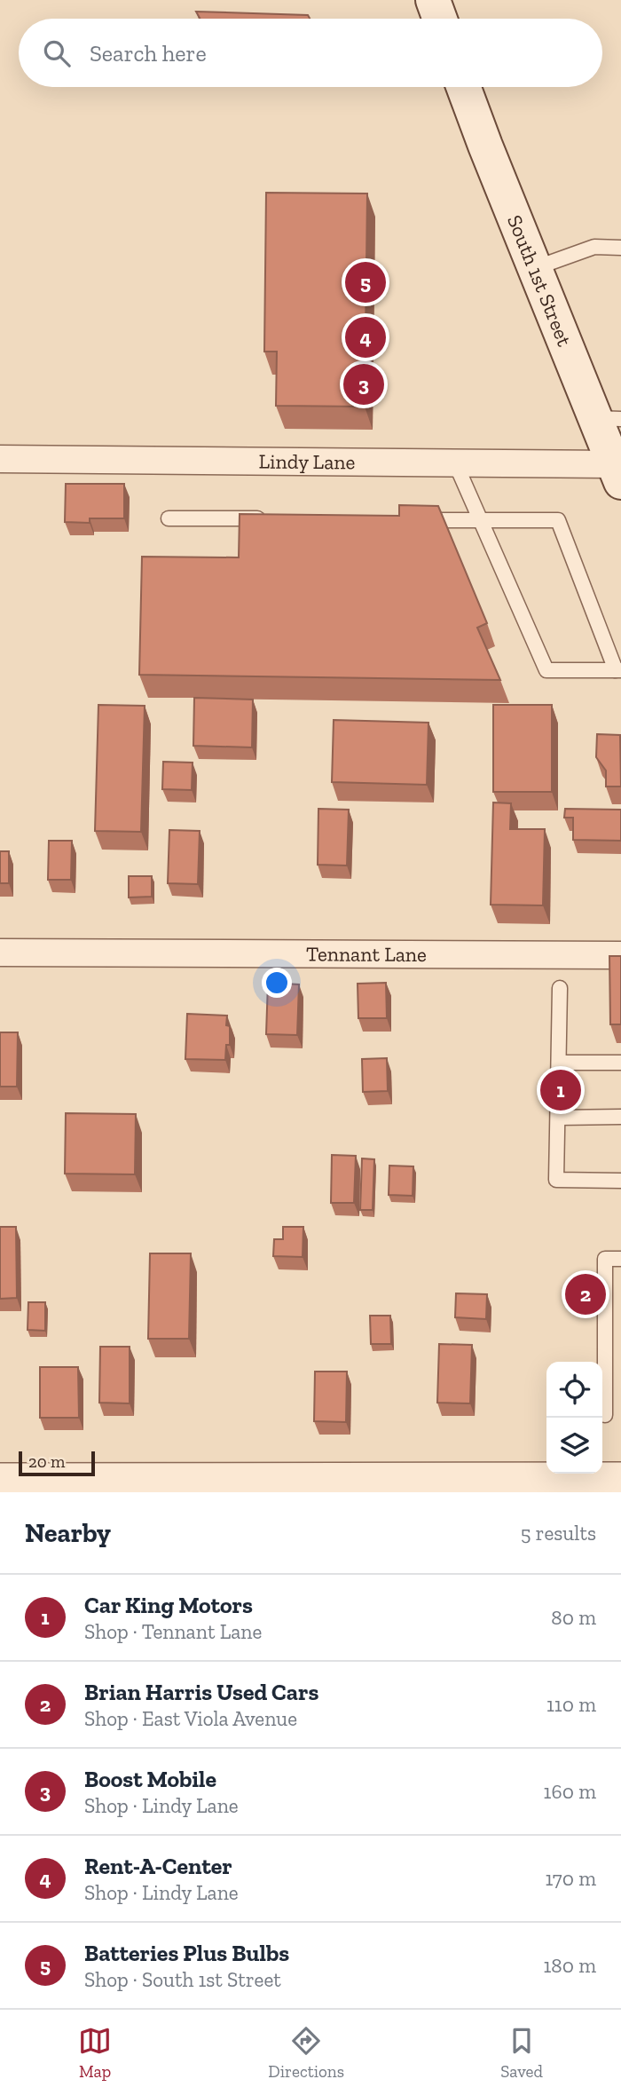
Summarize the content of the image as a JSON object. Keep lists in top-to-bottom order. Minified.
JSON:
{"streets":{"main road":["South 1st Street"],"street":["Lindy Lane","Tennant Lane"]},"crossings":[["South 1st Street","Lindy Lane"]],"scale_bar":"20 m","page":{"search":"Search here","pins":["5","4","3","1","2"],"scale":"20 m","heading":["Nearby","5 results"],"list":[{"mark":"1","name":"Car King Motors","note":"Shop · Tennant Lane","value":"80 m"},{"mark":"2","name":"Brian Harris Used Cars","note":"Shop · East Viola Avenue","value":"110 m"},{"mark":"3","name":"Boost Mobile","note":"Shop · Lindy Lane","value":"160 m"},{"mark":"4","name":"Rent-A-Center","note":"Shop · Lindy Lane","value":"170 m"},{"mark":"5","name":"Batteries Plus Bulbs","note":"Shop · South 1st Street","value":"180 m"}],"nav":["Map","Directions","Saved"]}}
